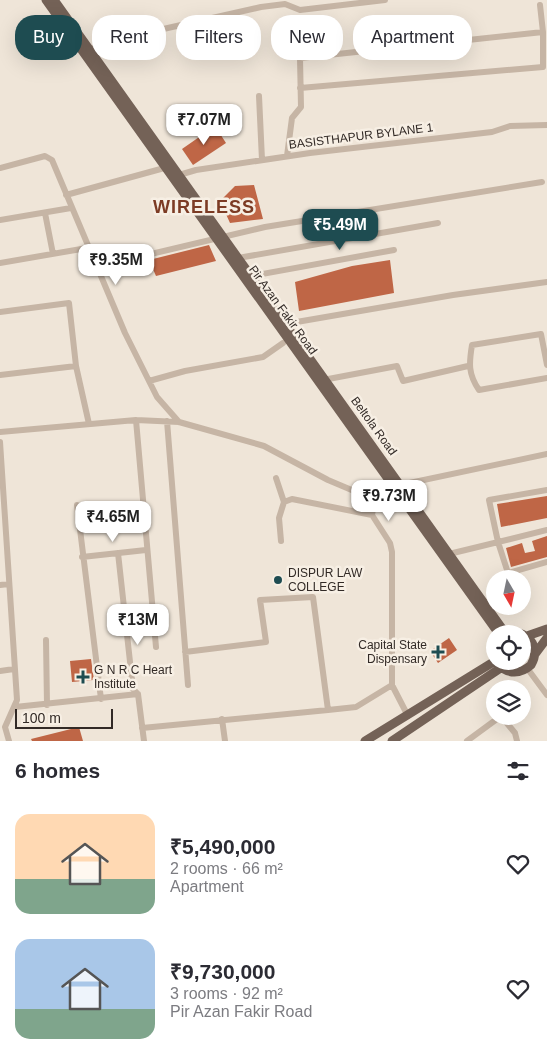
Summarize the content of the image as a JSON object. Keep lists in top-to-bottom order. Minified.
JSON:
{"streets":{"main road":["Pir Azan Fakir Road"],"street":["BASISTHAPUR BYLANE 1"]},"crossings":[["BASISTHAPUR BYLANE 1","Pir Azan Fakir Road"]],"districts":["WIRELESS"],"places":{"other":["DISPUR LAW COLLEGE"],"health":["Capital State Dispensary","G N R C Heart Institute"]},"scale_bar":"100 m","north":"bottom","page":{"chip":["Buy","Rent","Filters","New","Apartment"],"price":["₹7.07M","₹5.49M","₹9.35M","₹9.73M","₹4.65M","₹13M"],"scale":"100 m","heading":"6 homes","list":[{"name":"₹5,490,000","note":"2 rooms · 66 m² · Apartment"},{"name":"₹9,730,000","note":"3 rooms · 92 m² · Pir Azan Fakir Road"}]}}
